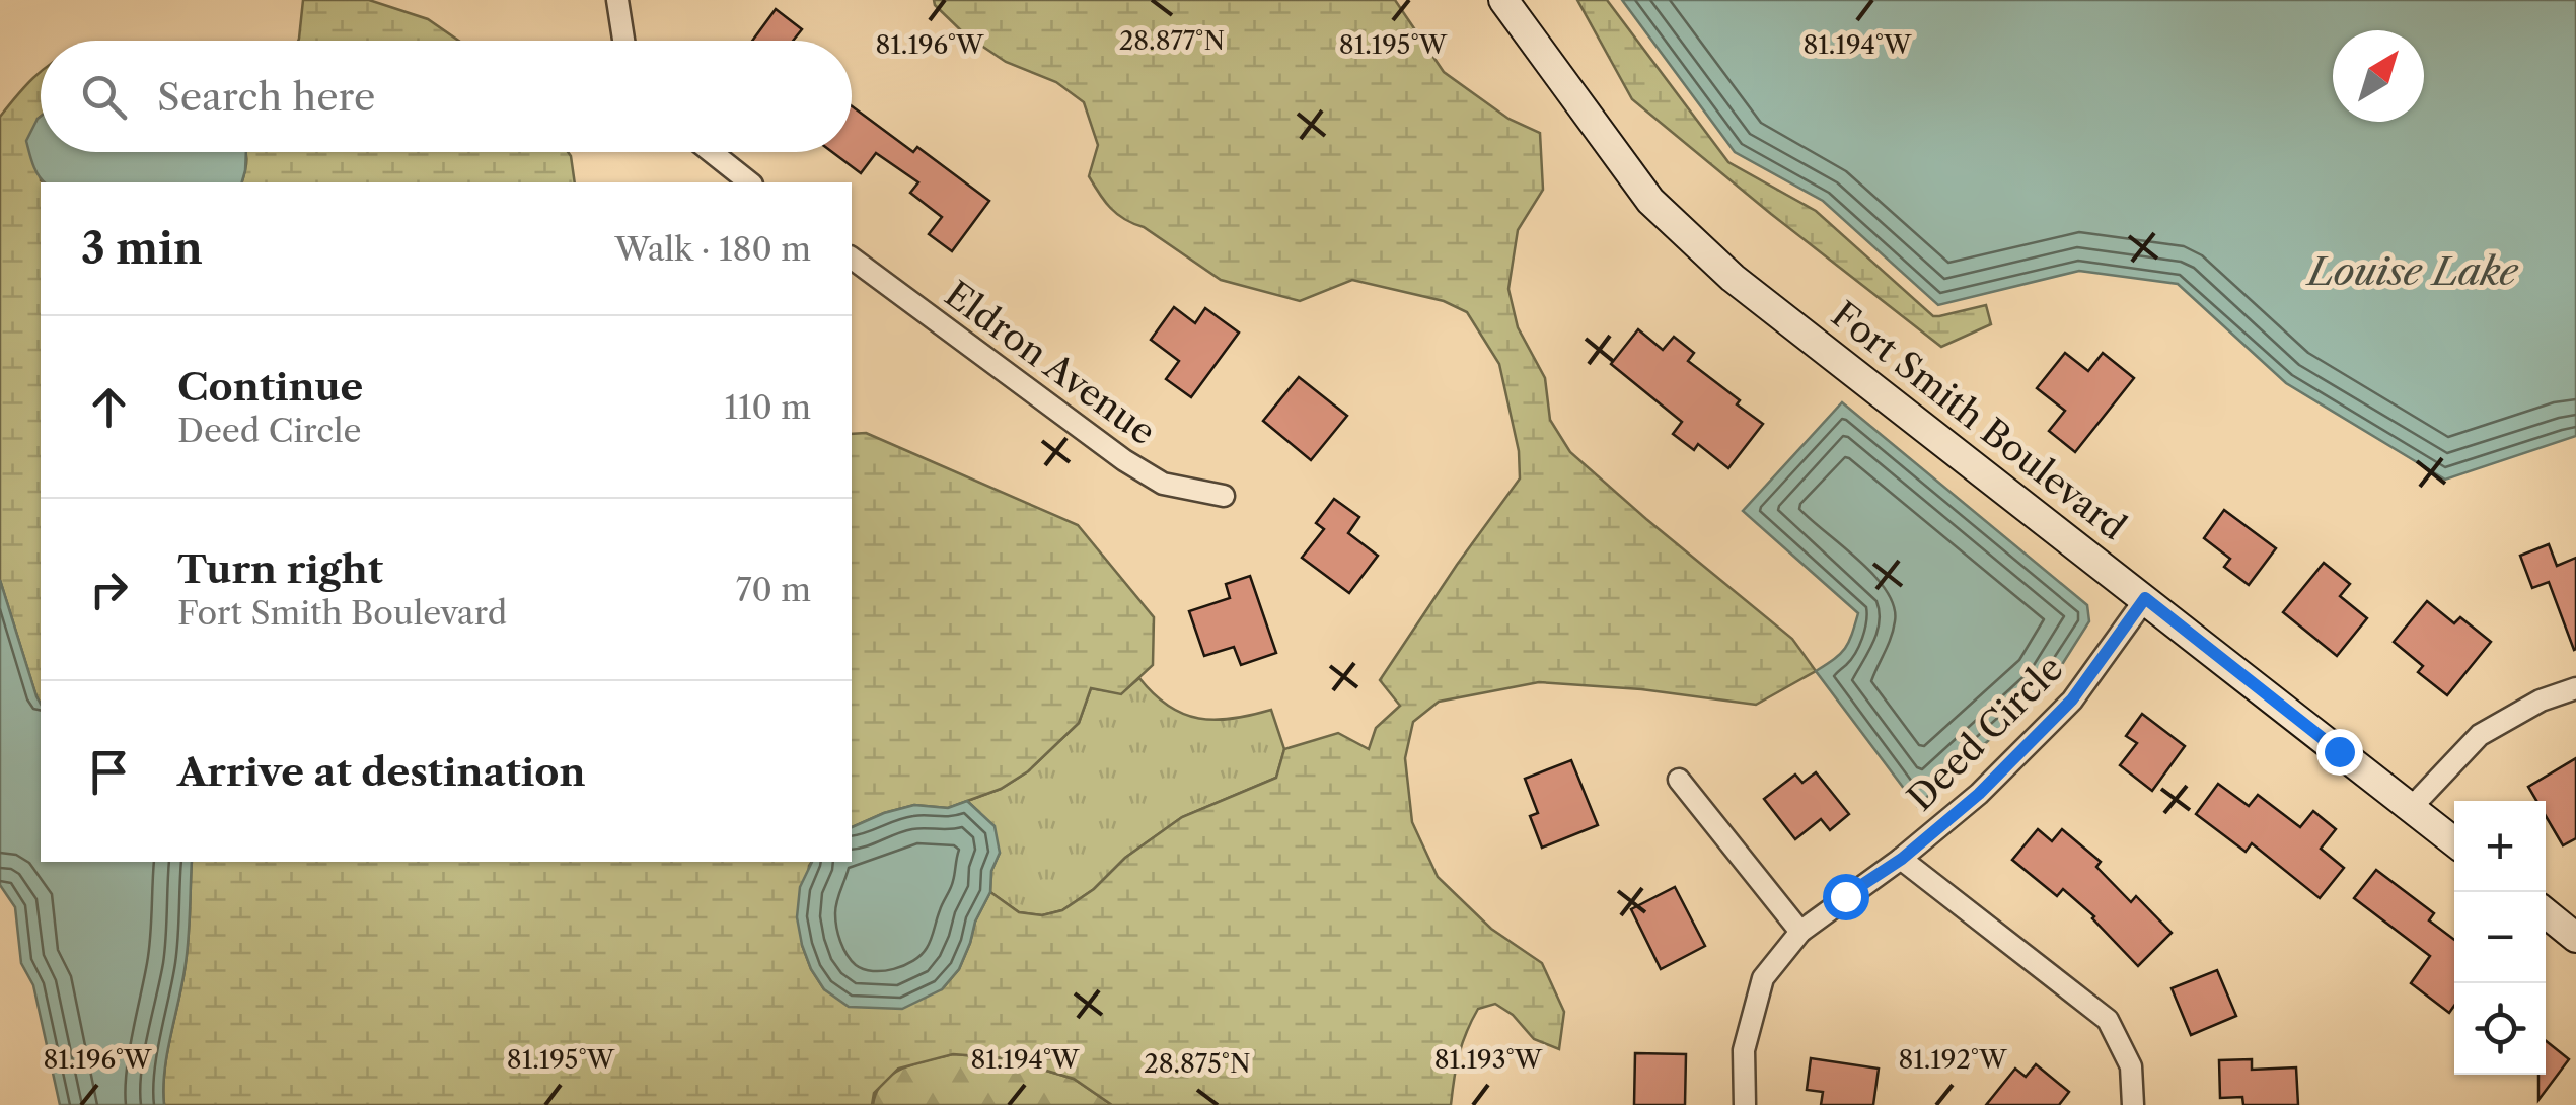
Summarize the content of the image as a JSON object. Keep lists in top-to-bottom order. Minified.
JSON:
{"streets":{"street":["Eldron Avenue","Fort Smith Boulevard","Deed Circle"]},"crossings":[["Fort Smith Boulevard","Deed Circle"]],"water":["Louise Lake"],"north":"top right","page":{"search":"Search here","heading":["3 min","Walk · 180 m"],"list":[["Continue","Deed Circle","110 m"],["Turn right","Fort Smith Boulevard","70 m"],"Arrive at destination"],"map_buttons":["+","−"]},"coordinates":["28.877°N","81.195°W","81.196°W","81.194°W","81.193°W","81.192°W","28.875°N"]}
